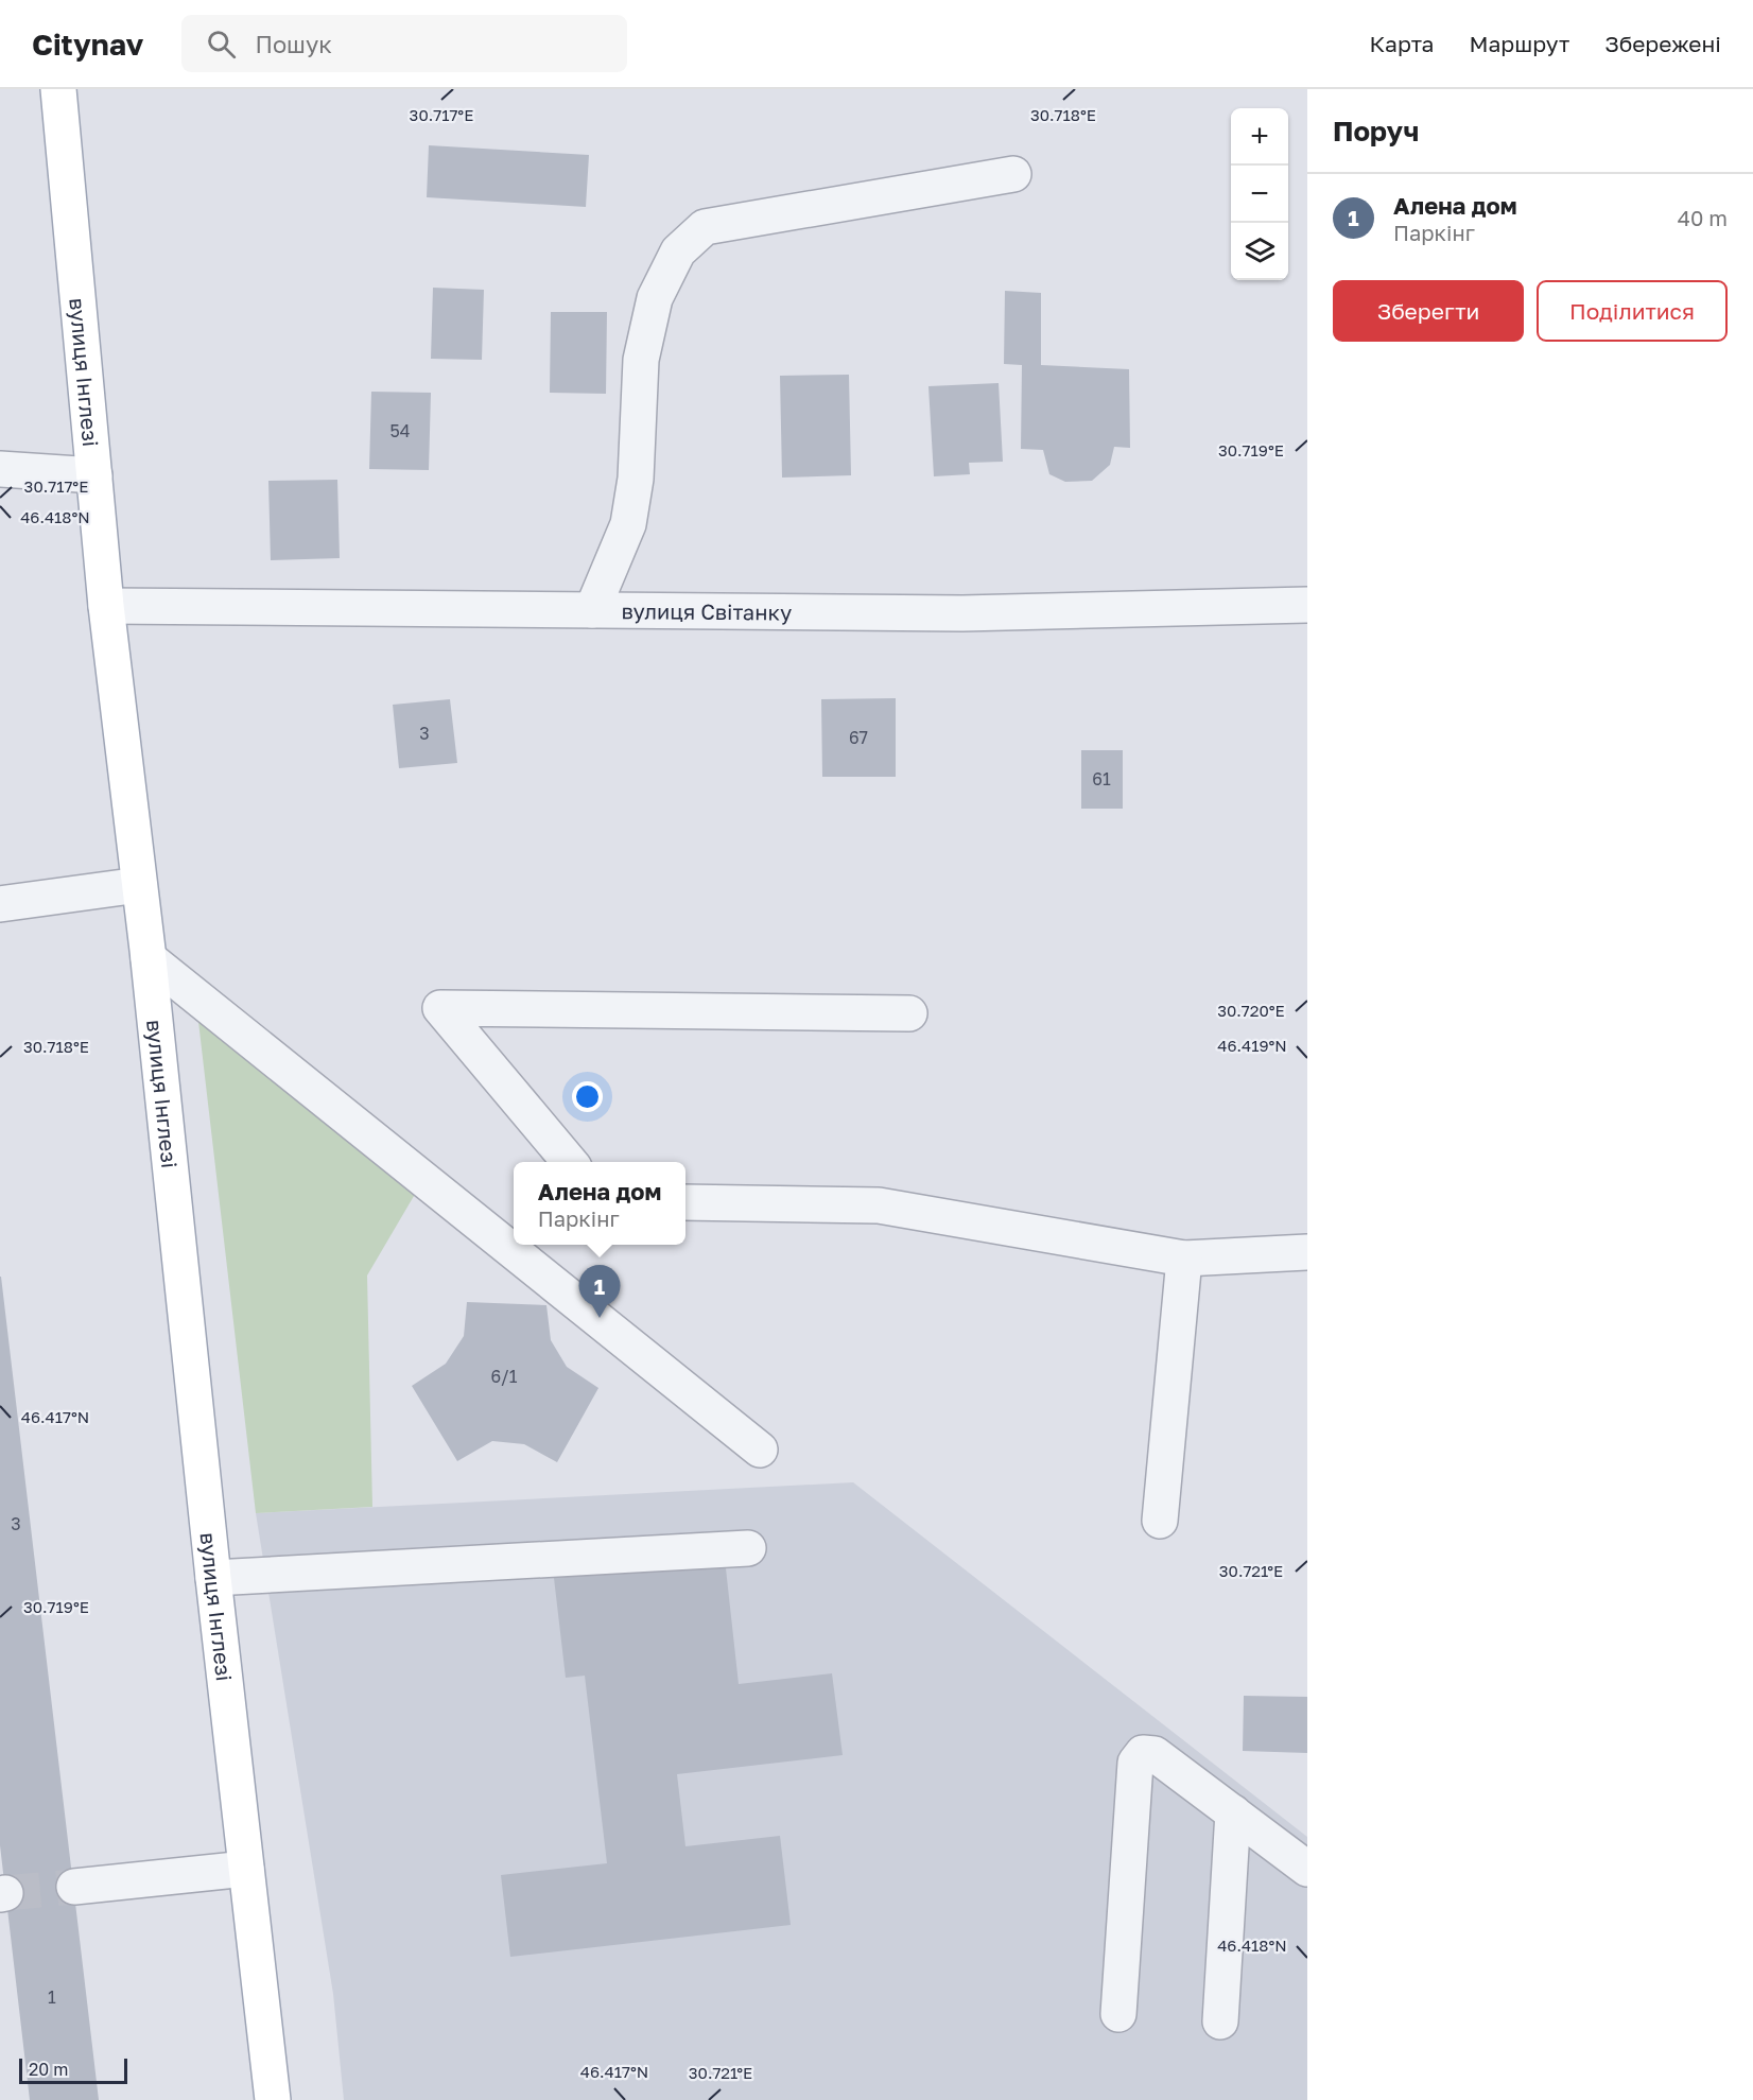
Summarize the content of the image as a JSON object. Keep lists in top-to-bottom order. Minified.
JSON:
{"streets":{"main road":["вулиця Інглезі"],"street":["вулиця Світанку"]},"crossings":[["вулиця Інглезі","вулиця Світанку"]],"house_numbers":["54","3","67","61","6/1","3","1"],"scale_bar":"20 m","page":{"header":"Citynav","search":"Пошук","nav":["Карта","Маршрут","Збережені"],"heading":"Поруч","map_buttons":["+","−"],"list":[{"mark":"1","name":"Алена дом","note":"Паркінг","value":"40 m"}],"buttons":["Зберегти","Поділитися"],"popup":["Алена дом","Паркінг"],"pins":"1","scale":"20 m"},"coordinates":["30.717°E","30.718°E","30.719°E","46.418°N","30.720°E","46.419°N","46.417°N","30.721°E"]}
